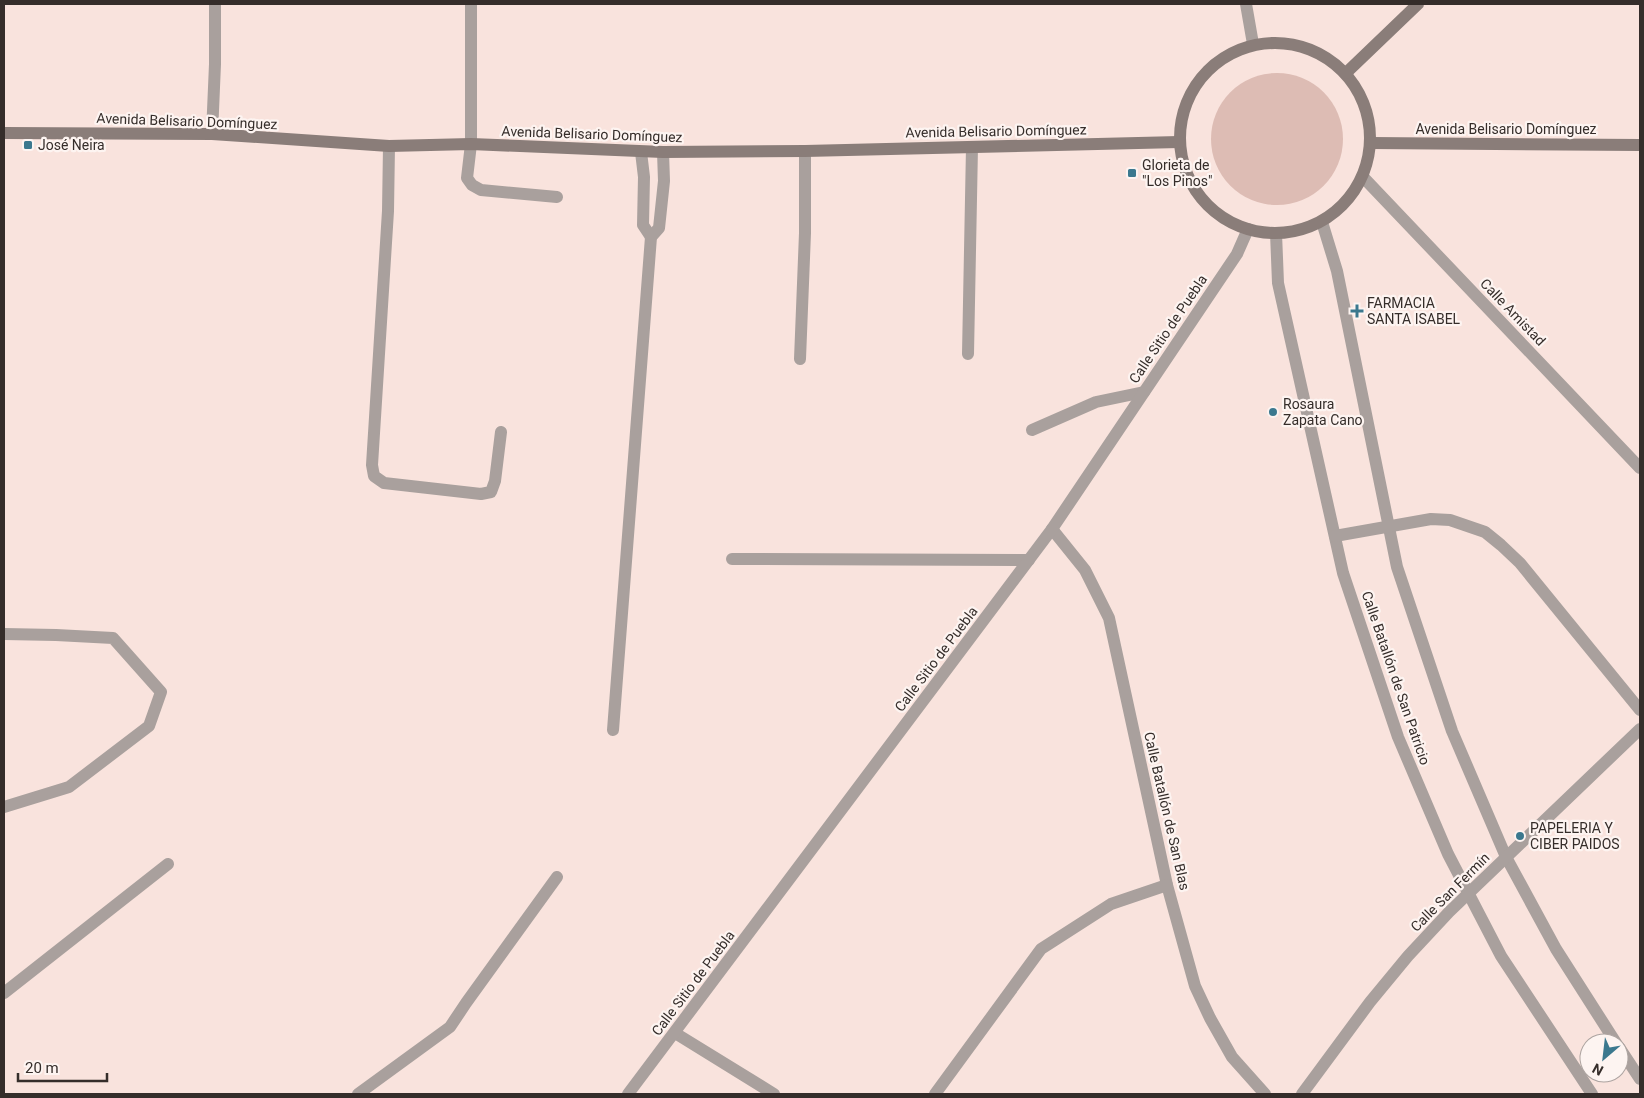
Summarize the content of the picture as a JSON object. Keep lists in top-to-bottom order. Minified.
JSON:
{"streets":{"main road":["Avenida Belisario Domínguez"],"street":["Calle Amistad","Calle Sitio de Puebla","Calle Batallón de San Patricio","Calle Batallón de San Blas","Calle San Fermín"]},"crossings":[["Calle Sitio de Puebla","Calle Batallón de San Blas"],["Calle Batallón de San Patricio","Calle San Fermín"]],"places":{"transit":["José Neira","Glorieta de \"Los Pinos\""],"health":["FARMACIA SANTA ISABEL"],"other":["Rosaura Zapata Cano","PAPELERIA Y CIBER PAIDOS"]},"scale_bar":"20 m","north":"bottom left"}
